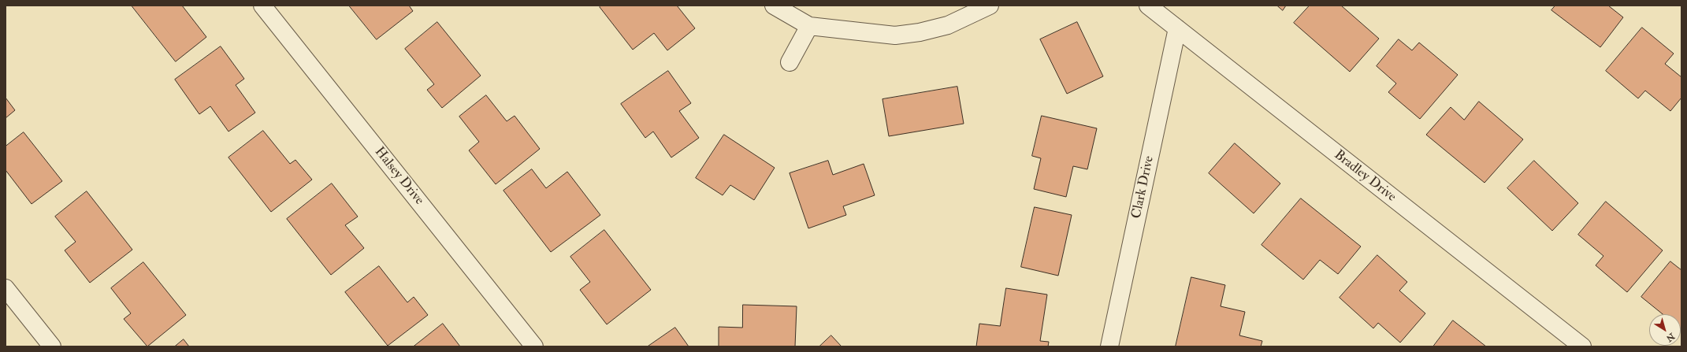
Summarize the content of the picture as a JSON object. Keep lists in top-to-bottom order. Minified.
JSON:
{"streets":{"street":["Halsey Drive","Bradley Drive","Clark Drive"]},"crossings":[["Bradley Drive","Clark Drive"]],"north":"bottom right"}
